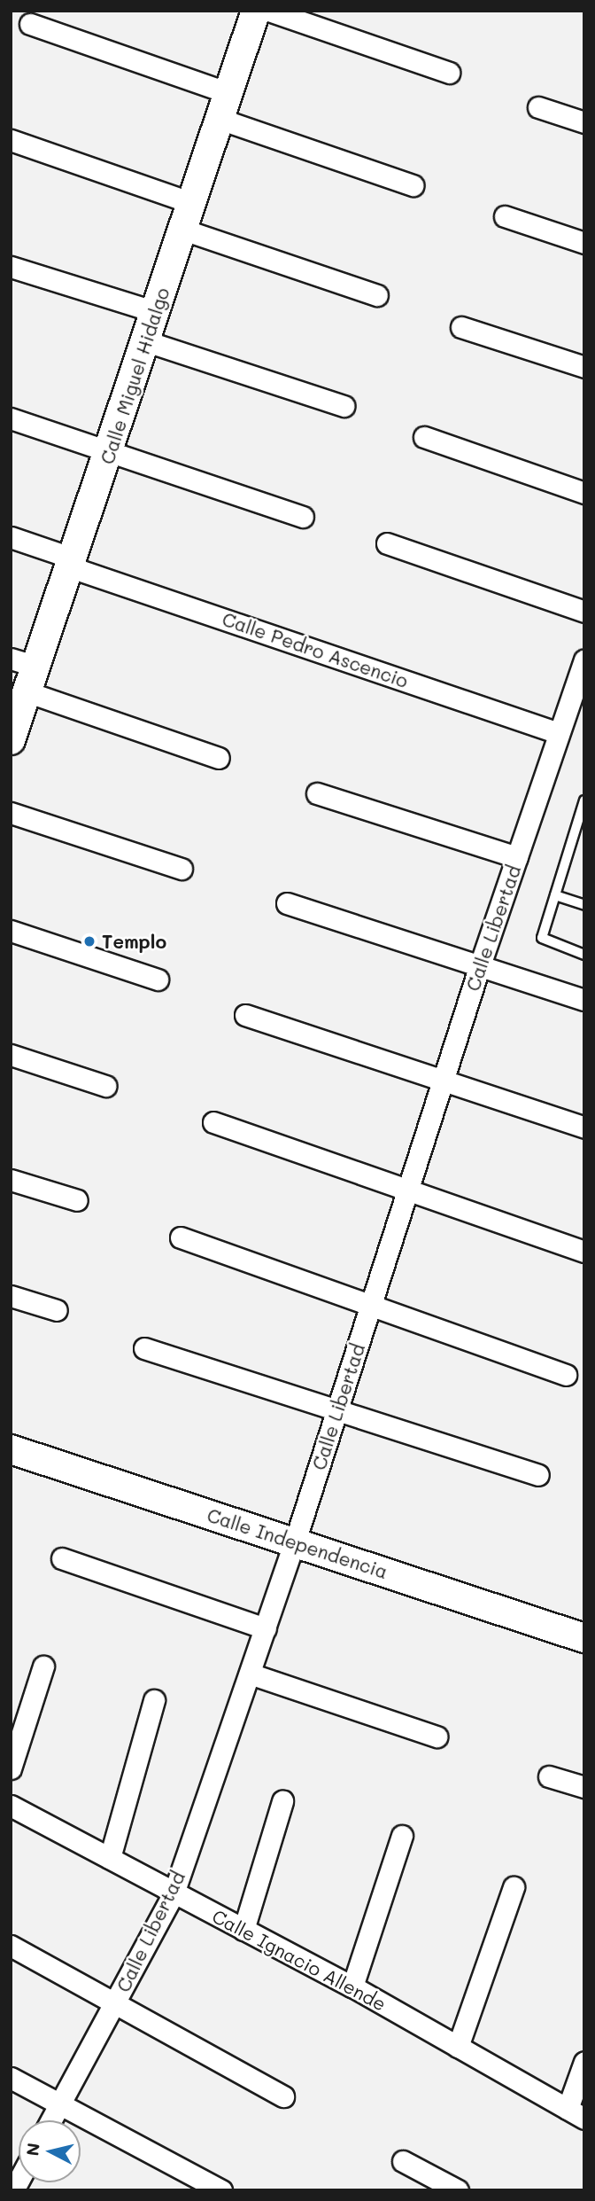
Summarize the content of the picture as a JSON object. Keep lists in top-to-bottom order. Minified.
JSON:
{"streets":{"street":["Calle Miguel Hidalgo","Calle Pedro Ascencio","Calle Libertad","Calle Independencia","Calle Ignacio Allende"]},"crossings":[["Calle Miguel Hidalgo","Calle Pedro Ascencio"],["Calle Pedro Ascencio","Calle Libertad"],["Calle Libertad","Calle Independencia"],["Calle Libertad","Calle Ignacio Allende"]],"places":["Templo"],"north":"left"}
